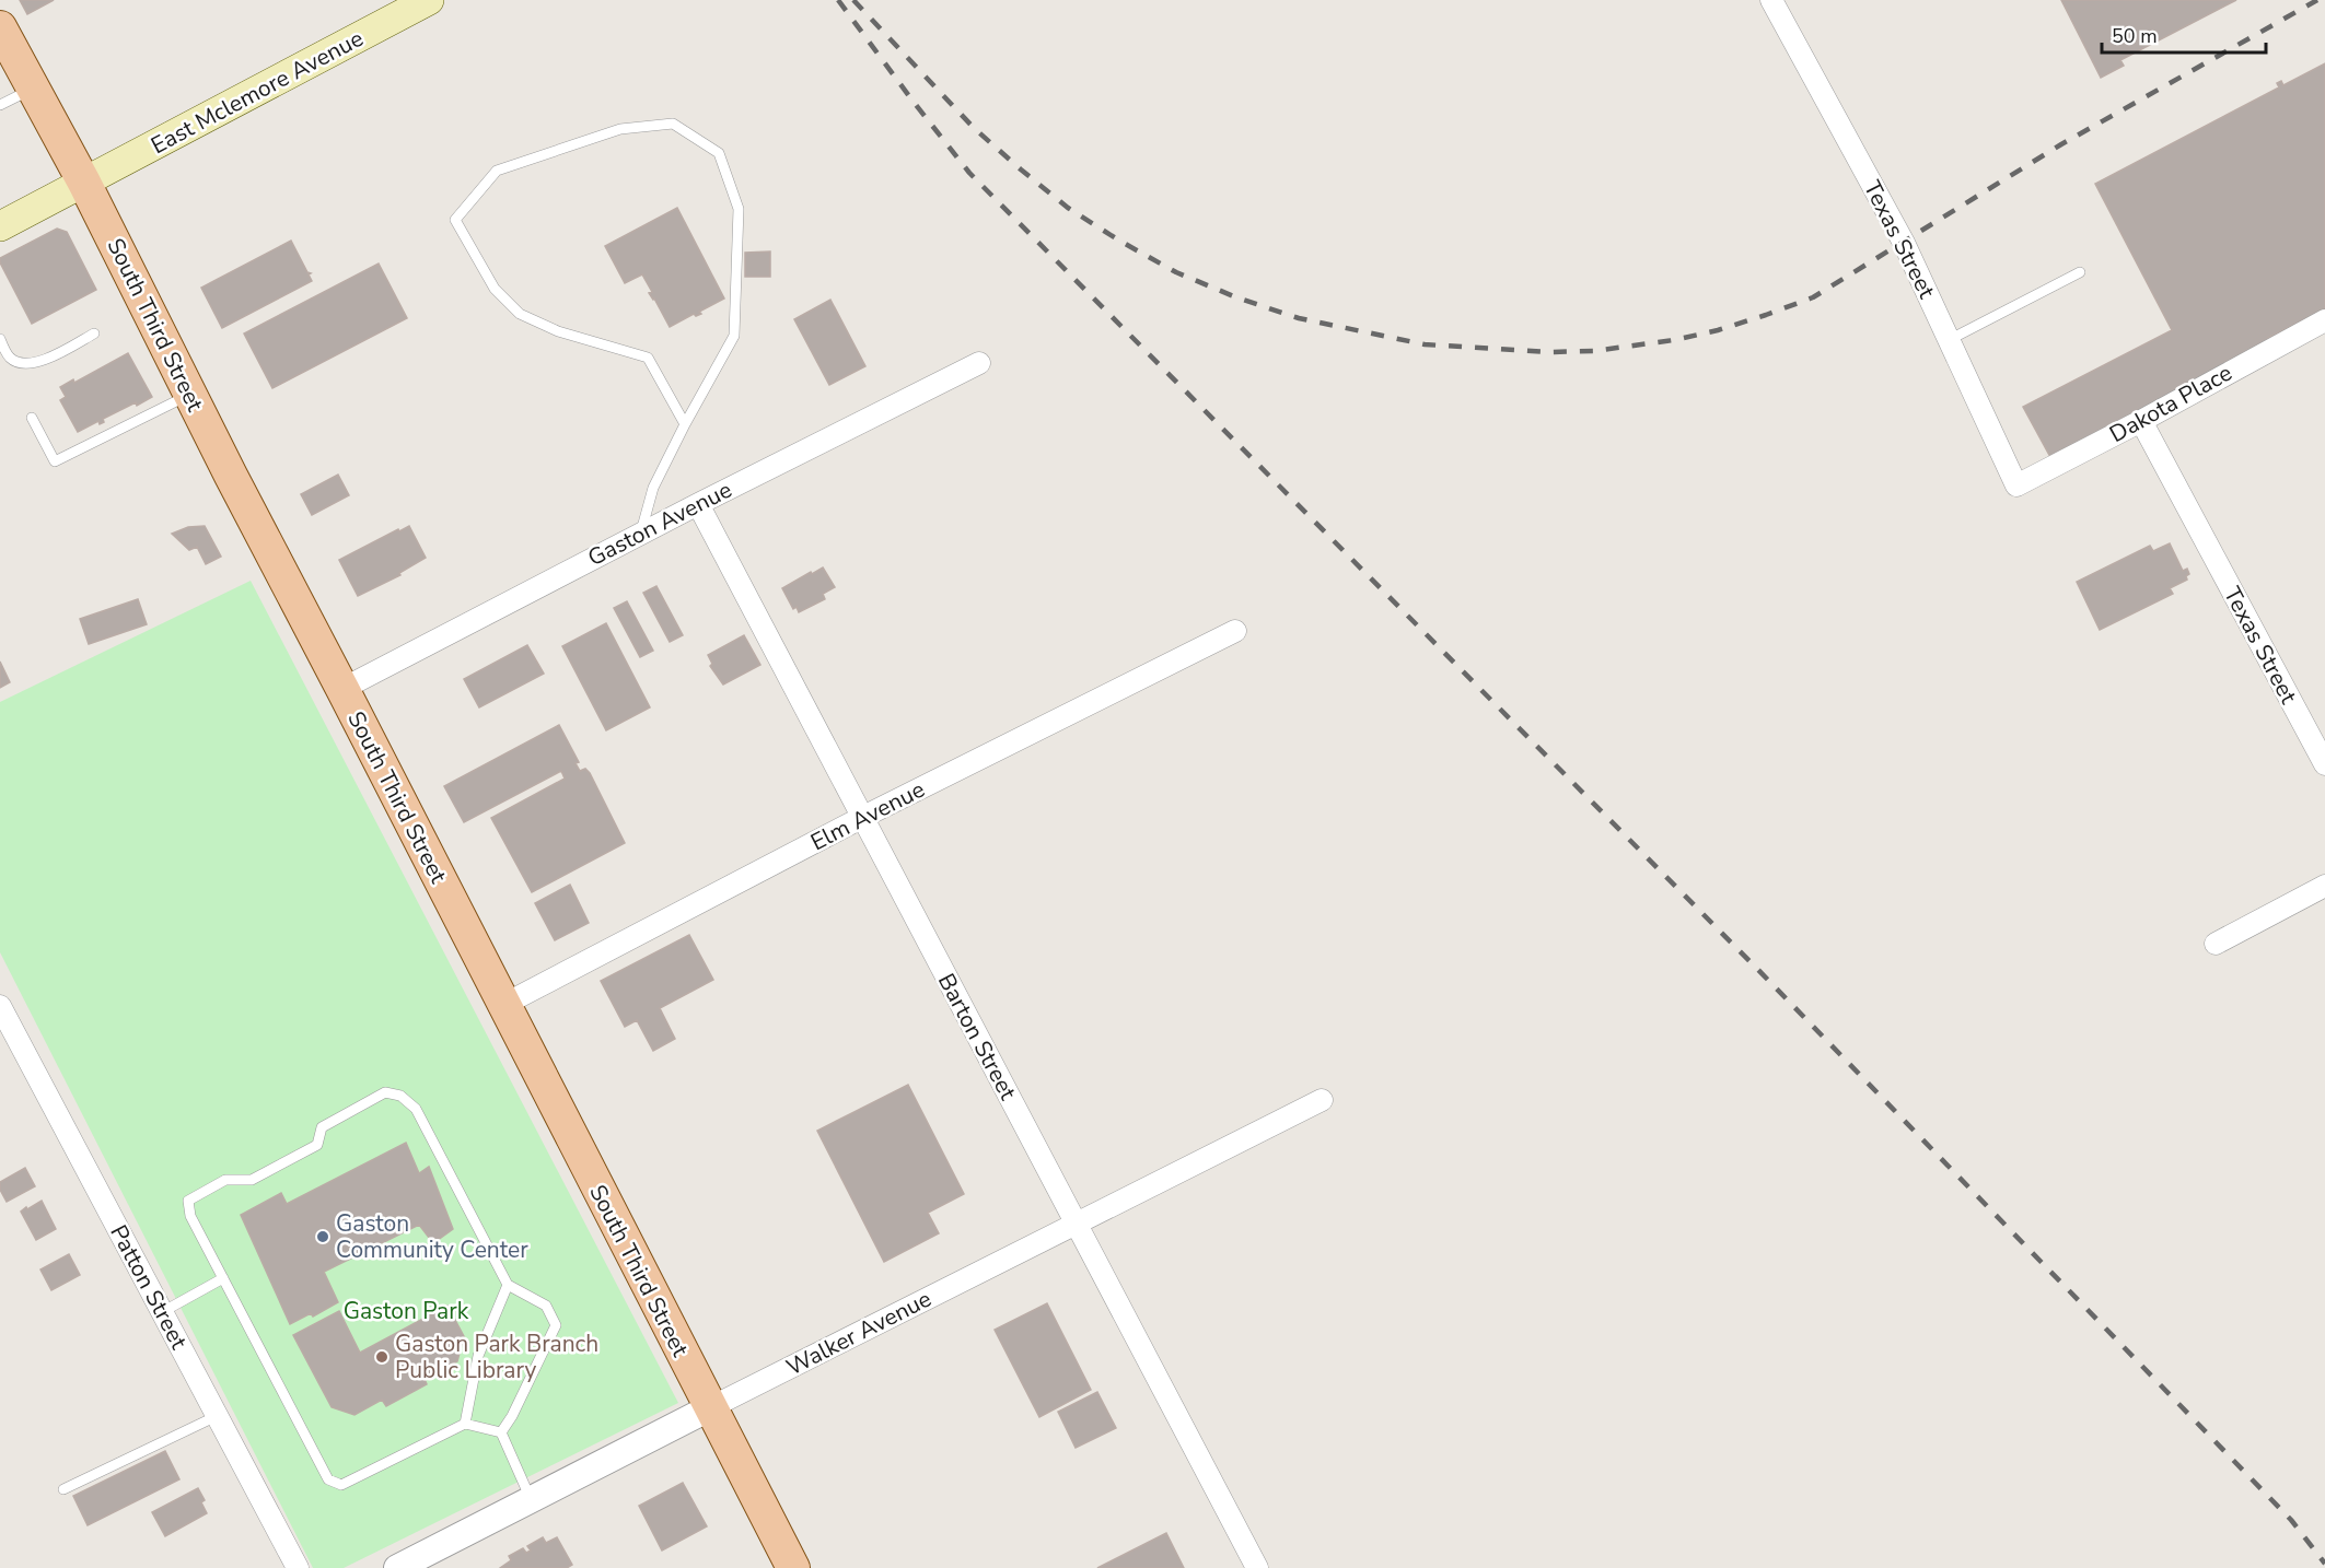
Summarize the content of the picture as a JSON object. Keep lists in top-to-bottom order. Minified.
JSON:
{"streets":{"main road":["East Mclemore Avenue","South Third Street"],"street":["Texas Street","Dakota Place","Gaston Avenue","Elm Avenue","Barton Street","Patton Street","Walker Avenue"]},"crossings":[["East Mclemore Avenue","South Third Street"],["Texas Street","Dakota Place"],["South Third Street","Gaston Avenue"],["South Third Street","Elm Avenue"],["South Third Street","Walker Avenue"],["Gaston Avenue","Barton Street"],["Elm Avenue","Barton Street"],["Barton Street","Walker Avenue"]],"parks":["Gaston Park"],"places":["Gaston Community Center","Gaston Park Branch Public Library"],"scale_bar":"50 m"}
